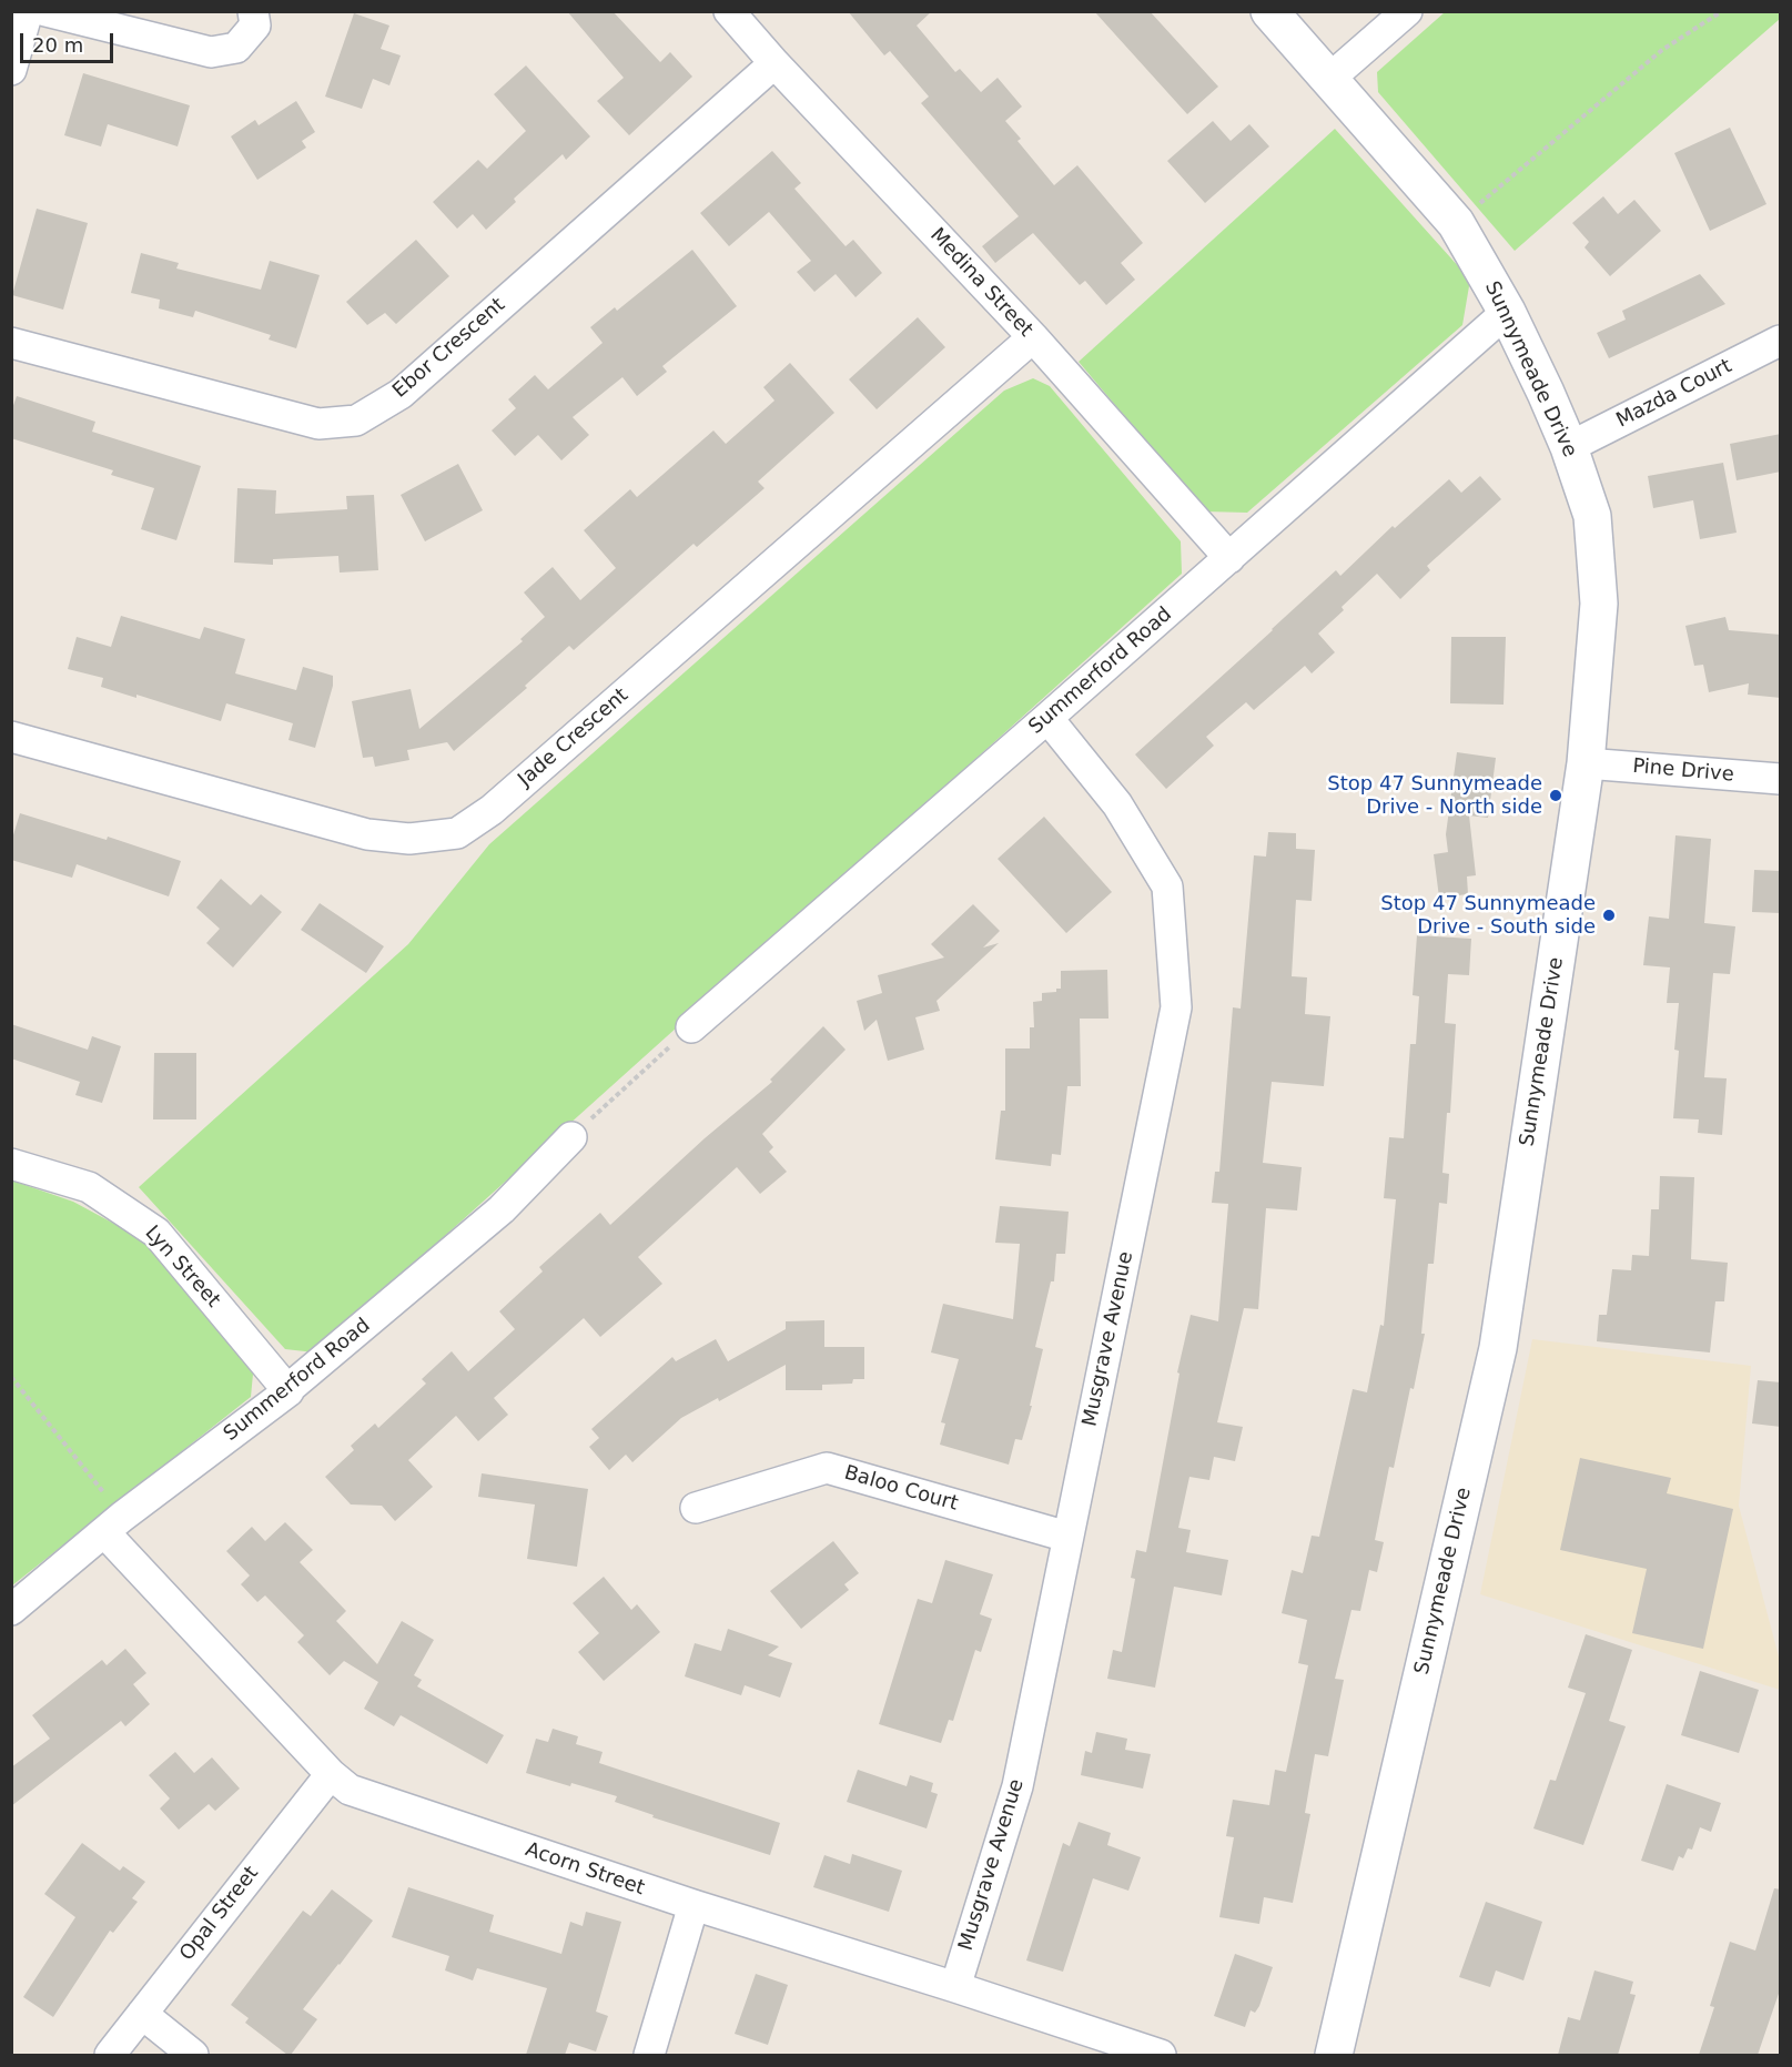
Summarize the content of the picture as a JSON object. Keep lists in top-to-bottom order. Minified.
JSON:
{"streets":{"street":["Medina Street","Ebor Crescent","Sunnymeade Drive","Mazda Court","Summerford Road","Jade Crescent","Pine Drive","Lyn Street","Musgrave Avenue","Baloo Court","Acorn Street","Opal Street"]},"crossings":[["Medina Street","Ebor Crescent"],["Medina Street","Summerford Road"],["Medina Street","Jade Crescent"],["Sunnymeade Drive","Mazda Court"],["Sunnymeade Drive","Summerford Road"],["Sunnymeade Drive","Pine Drive"],["Summerford Road","Lyn Street"],["Summerford Road","Musgrave Avenue"],["Summerford Road","Acorn Street"],["Musgrave Avenue","Baloo Court"],["Musgrave Avenue","Acorn Street"],["Acorn Street","Opal Street"]],"places":["Stop 47 Sunnymeade Drive - North side","Stop 47 Sunnymeade Drive - South side"],"scale_bar":"20 m"}
